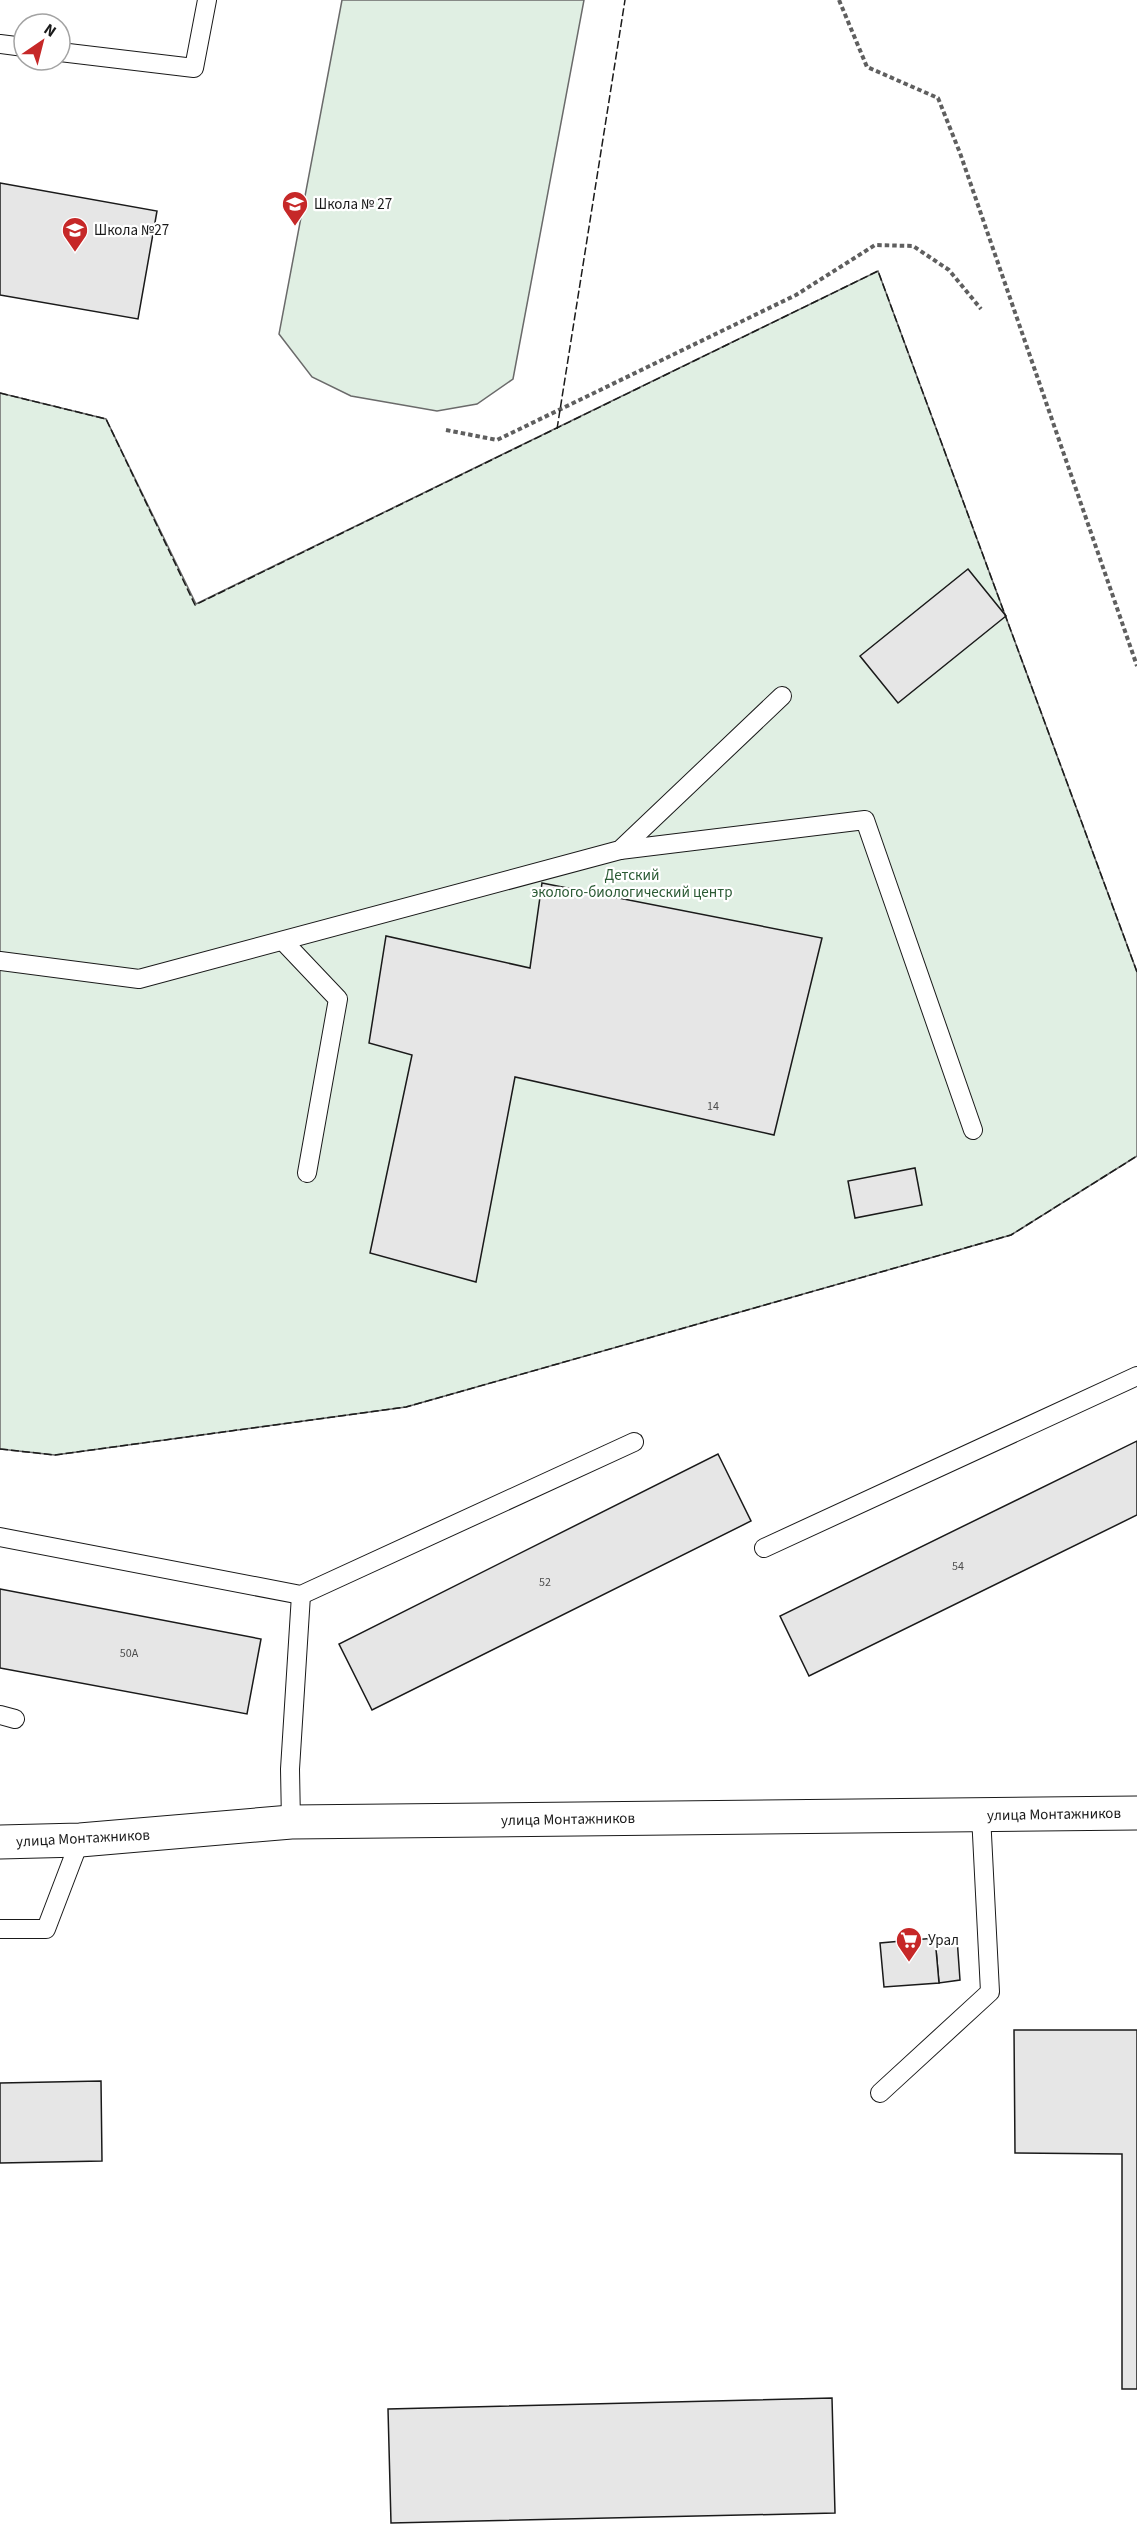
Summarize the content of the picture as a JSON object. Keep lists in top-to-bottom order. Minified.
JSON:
{"streets":{"street":["улица Монтажников"]},"parks":["Детский эколого-биологический центр"],"places":{"school or university":["Школа № 27","Школа №27"],"supermarket":["Урал"]},"house_numbers":["14","54","52","50А"],"north":"top right"}
